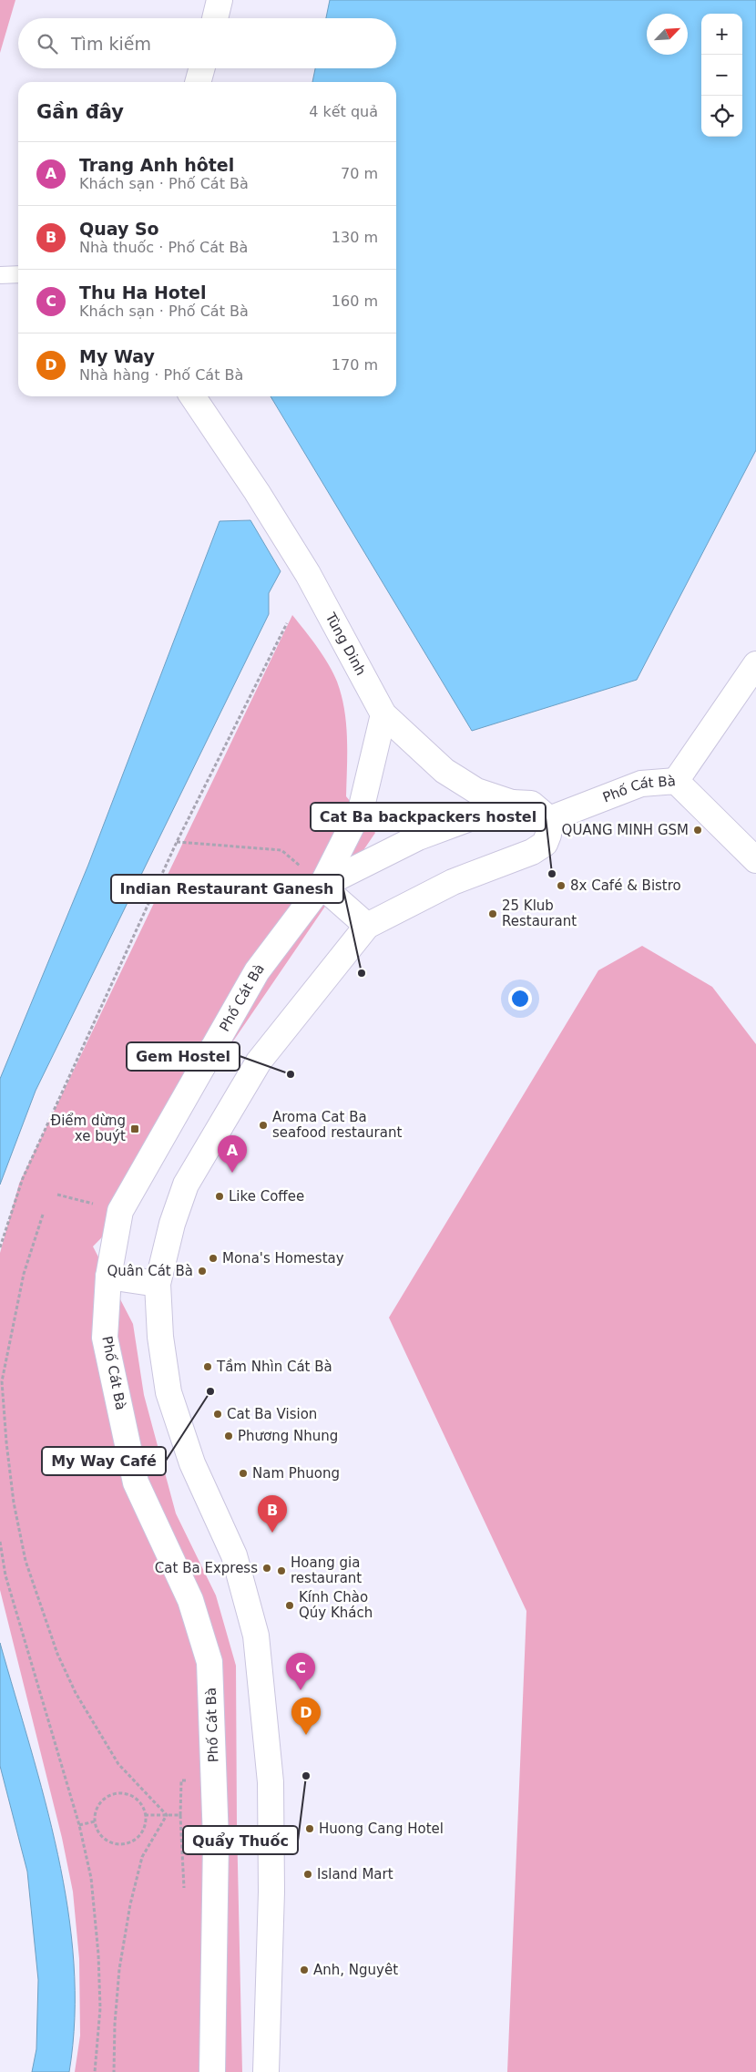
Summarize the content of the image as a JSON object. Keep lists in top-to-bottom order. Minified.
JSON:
{"streets":{"main road":["Tùng Dinh","Phố Cát Bà"]},"crossings":[["Tùng Dinh","Phố Cát Bà"]],"places":{"other":["QUANG MINH GSM","Cat Ba backpackers hostel","8x Café & Bistro","25 Klub Restaurant","Indian Restaurant Ganesh","Gem Hostel","Aroma Cat Ba seafood restaurant","Like Coffee","Mona's Homestay","Quân Cát Bà","Tầm Nhìn Cát Bà","My Way Café","Cat Ba Vision","Phương Nhung","Nam Phuong","Cat Ba Express","Hoang gia restaurant","Kính Chào Qúy Khách","Quẩy Thuốc","Huong Cang Hotel","Island Mart","Anh, Nguyêt"],"transit":["Điểm dừng xe buýt"]},"north":"top right","page":{"map_buttons":["+","−"],"search":"Tìm kiếm","heading":["Gần đây","4 kết quả"],"list":[{"mark":"A","name":"Trang Anh hôtel","note":"Khách sạn · Phố Cát Bà","value":"70 m"},{"mark":"B","name":"Quay So","note":"Nhà thuốc · Phố Cát Bà","value":"130 m"},{"mark":"C","name":"Thu Ha Hotel","note":"Khách sạn · Phố Cát Bà","value":"160 m"},{"mark":"D","name":"My Way","note":"Nhà hàng · Phố Cát Bà","value":"170 m"}],"pins":["A","B","C","D"]}}
